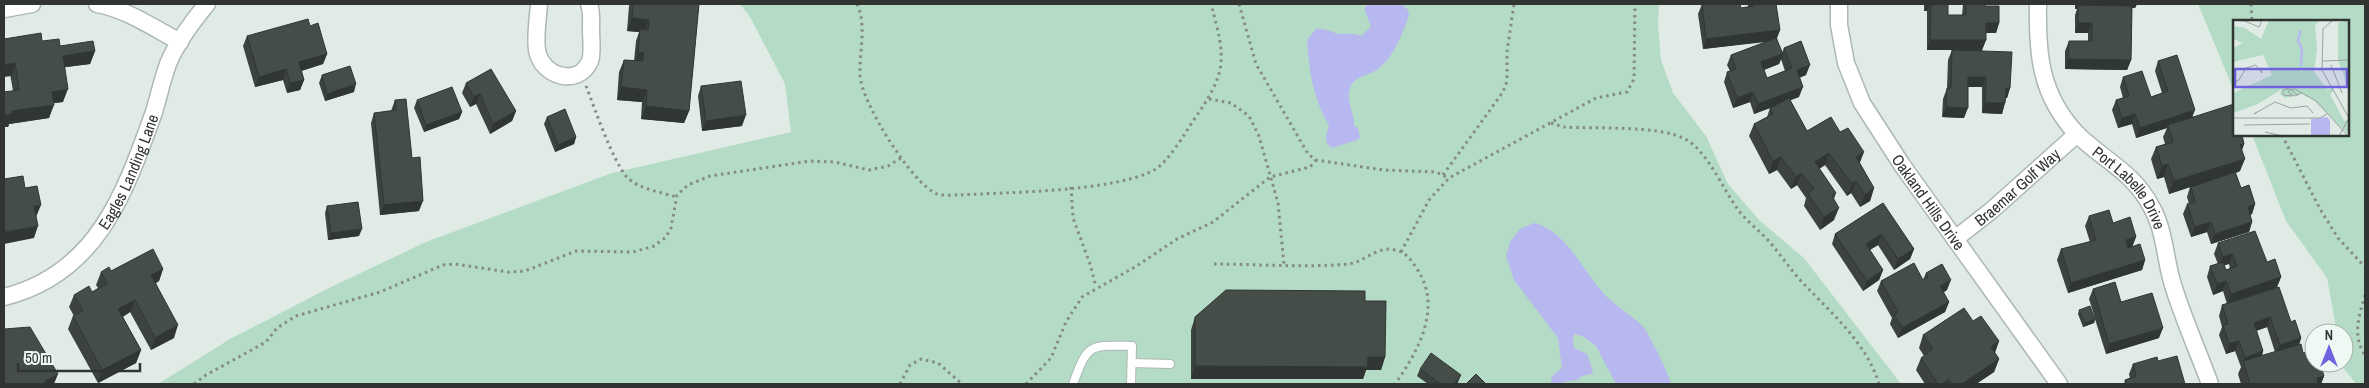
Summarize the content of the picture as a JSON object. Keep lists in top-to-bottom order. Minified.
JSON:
{"streets":{"street":["Eagles Landing Lane","Braemar Golf Way","Port Labelle Drive","Oakland Hills Drive"]},"crossings":[["Braemar Golf Way","Port Labelle Drive"],["Braemar Golf Way","Oakland Hills Drive"]],"scale_bar":"50 m","north":"top"}
